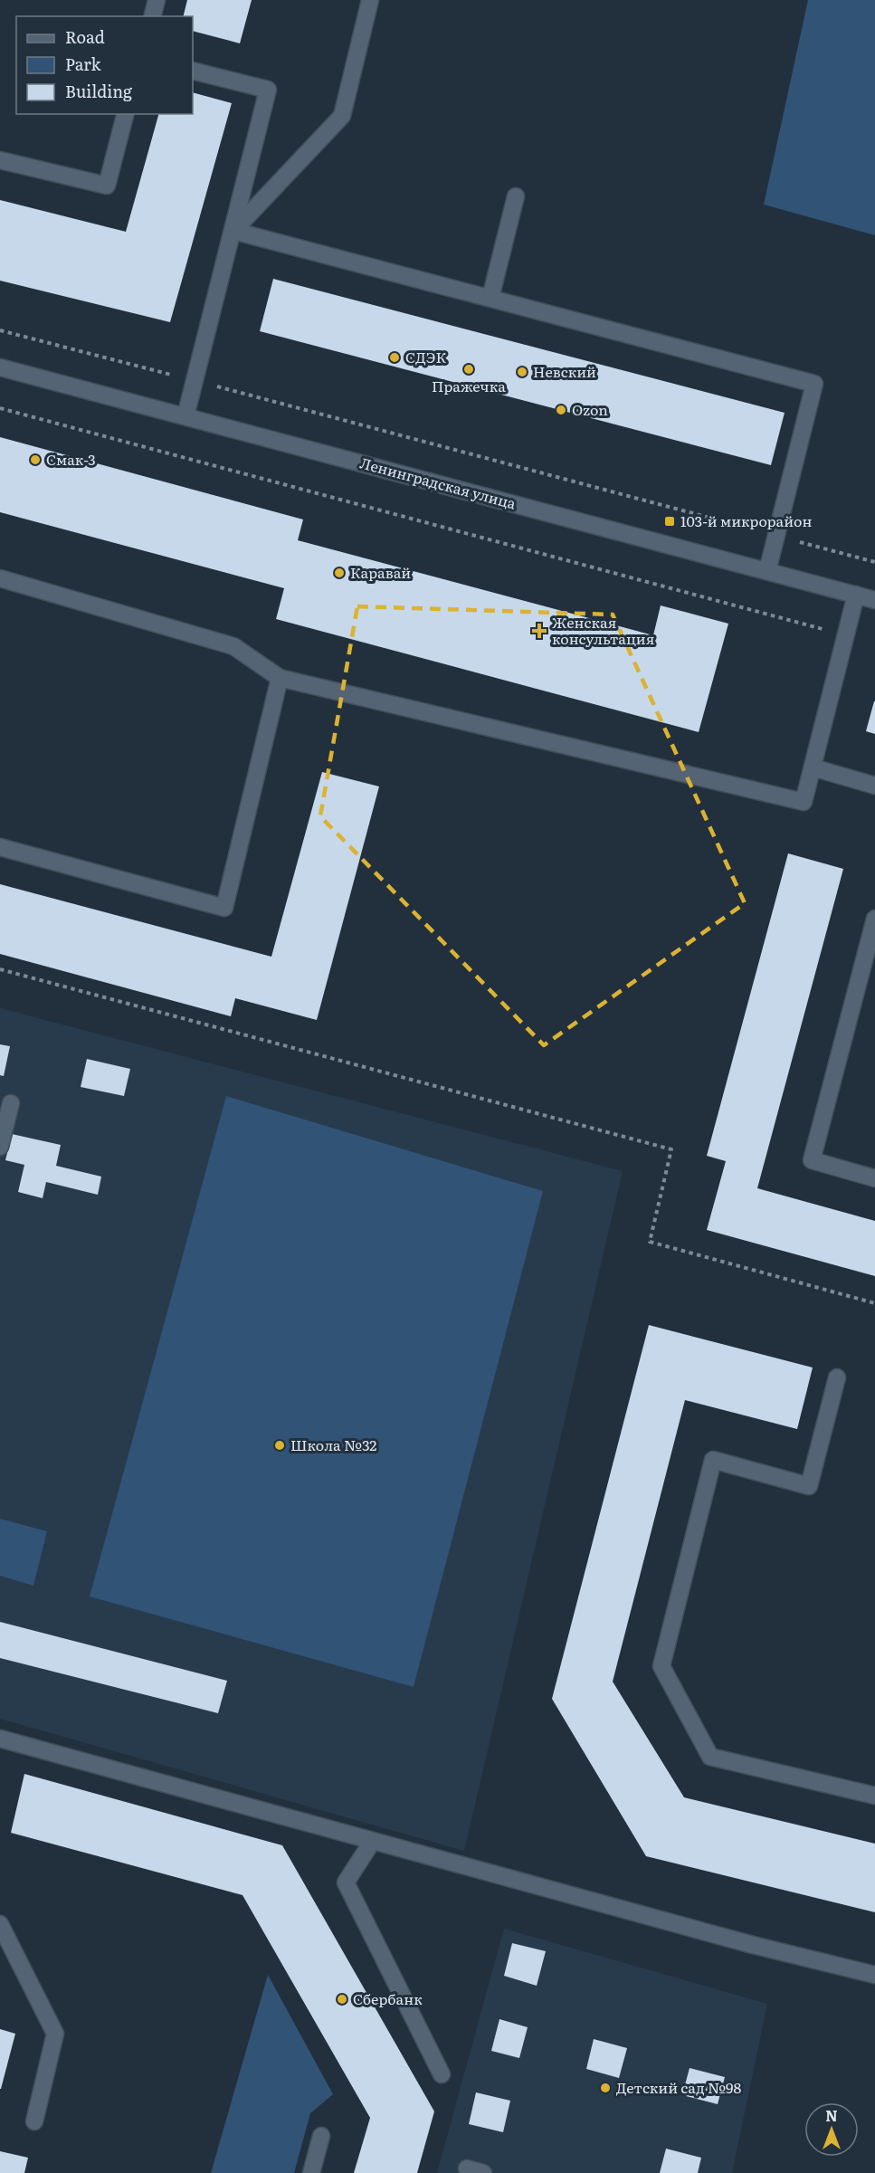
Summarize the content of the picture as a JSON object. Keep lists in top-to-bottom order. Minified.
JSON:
{"streets":{"street":["Ленинградская улица"]},"places":{"other":["СДЭК","Пражечка","Невский","Ozon","Смак-3","Каравай","Школа №32","Сбербанк","Детский сад №98"],"transit":["103-й микрорайон"],"health":["Женская консультация"]},"legend":["Road","Park","Building"],"north":"top"}
